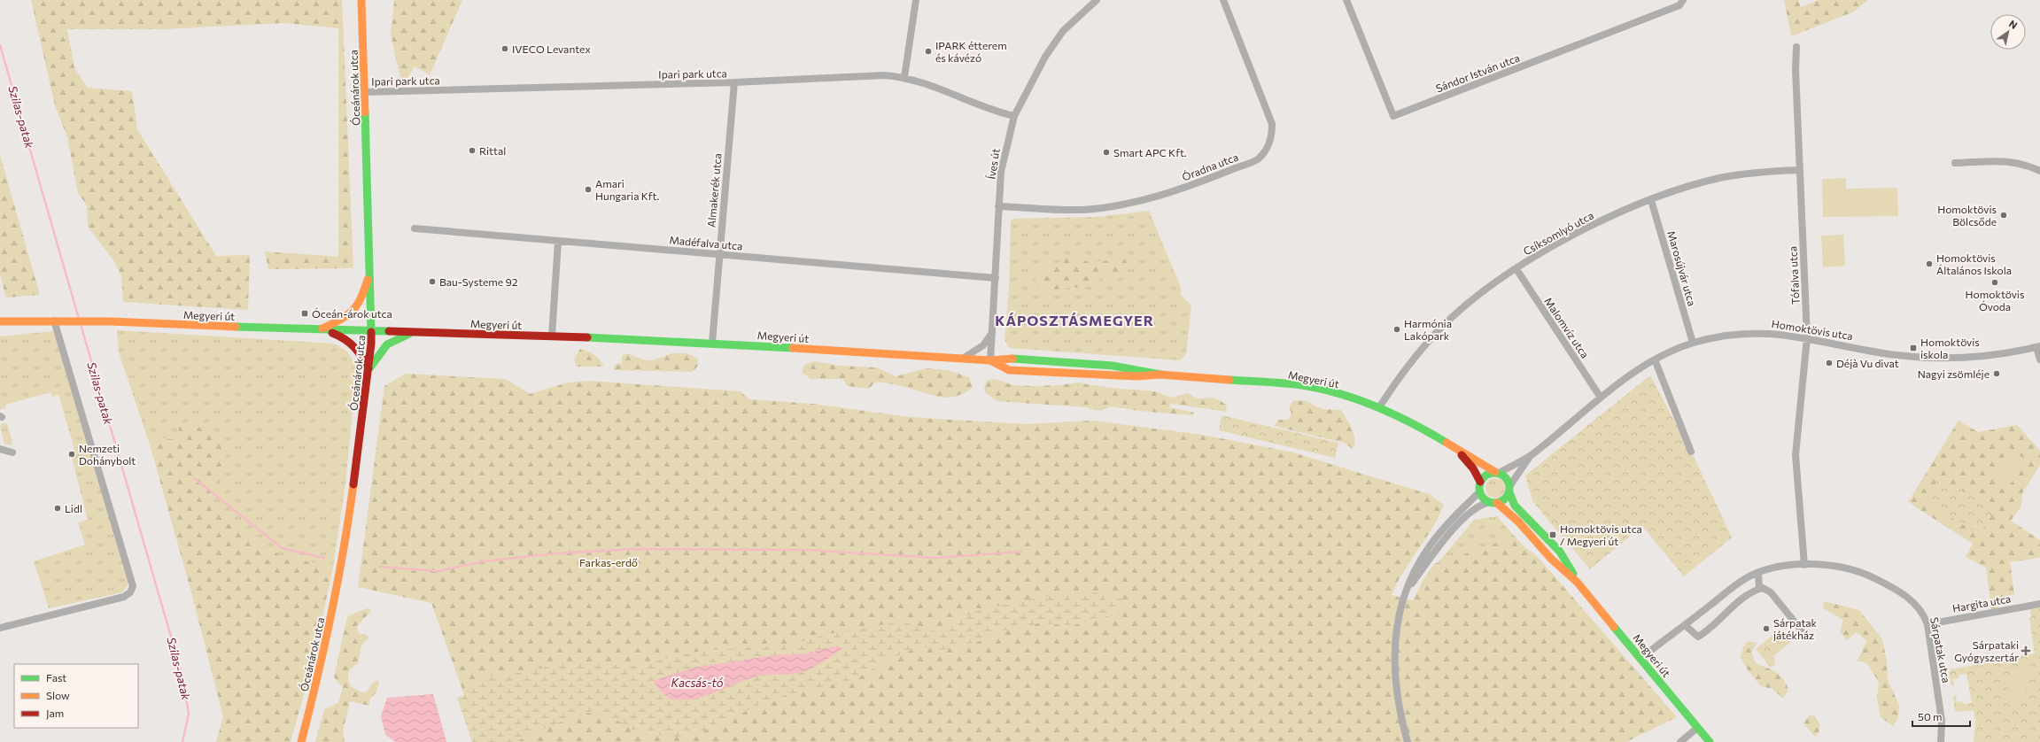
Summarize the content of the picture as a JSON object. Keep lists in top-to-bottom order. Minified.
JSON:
{"streets":{"main road":["Óceánárok utca","Megyeri út"],"street":["Sándor István utca","Ipari park utca","Íves út","Óradna utca","Almakerék utca","Csíksomlyó utca","Madéfalva utca","Marosújvár utca","Tófalva utca","Malomvíz utca","Homoktövis utca","Hargita utca","Sárpatak utca"]},"crossings":[["Ipari park utca","Óceánárok utca"],["Ipari park utca","Íves út"],["Ipari park utca","Almakerék utca"],["Óceánárok utca","Megyeri út"],["Íves út","Óradna utca"],["Íves út","Madéfalva utca"],["Íves út","Megyeri út"],["Almakerék utca","Madéfalva utca"],["Almakerék utca","Megyeri út"],["Csíksomlyó utca","Marosújvár utca"],["Csíksomlyó utca","Tófalva utca"],["Csíksomlyó utca","Megyeri út"],["Csíksomlyó utca","Malomvíz utca"],["Marosújvár utca","Homoktövis utca"],["Tófalva utca","Homoktövis utca"],["Tófalva utca","Sárpatak utca"],["Megyeri út","Homoktövis utca"],["Megyeri út","Sárpatak utca"],["Malomvíz utca","Homoktövis utca"],["Hargita utca","Sárpatak utca"]],"districts":["KÁPOSZTÁSMEGYER"],"water":["Szilas-patak","Kacsás-tó"],"parks":["Farkas-erdő"],"places":{"other":["IVECO Levantex","IPARK étterem és kávézó","Rittal","Smart APC Kft.","Amari Hungaria Kft.","Homoktövis Bölcsőde","Homoktövis Általános Iskola","Bau-Systeme 92","Homoktövis Óvoda","Harmónia Lakópark","Déjà Vu divat","Nagyi zsömléje","Nemzeti Dohánybolt","Lidl","Sárpatak játékház"],"transit":["Óceán-árok utca","Homoktövis iskola","Homoktövis utca / Megyeri út"],"health":["Sárpataki Gyógyszertár"]},"legend":["Fast","Slow","Jam"],"scale_bar":"50 m","north":"top right"}
